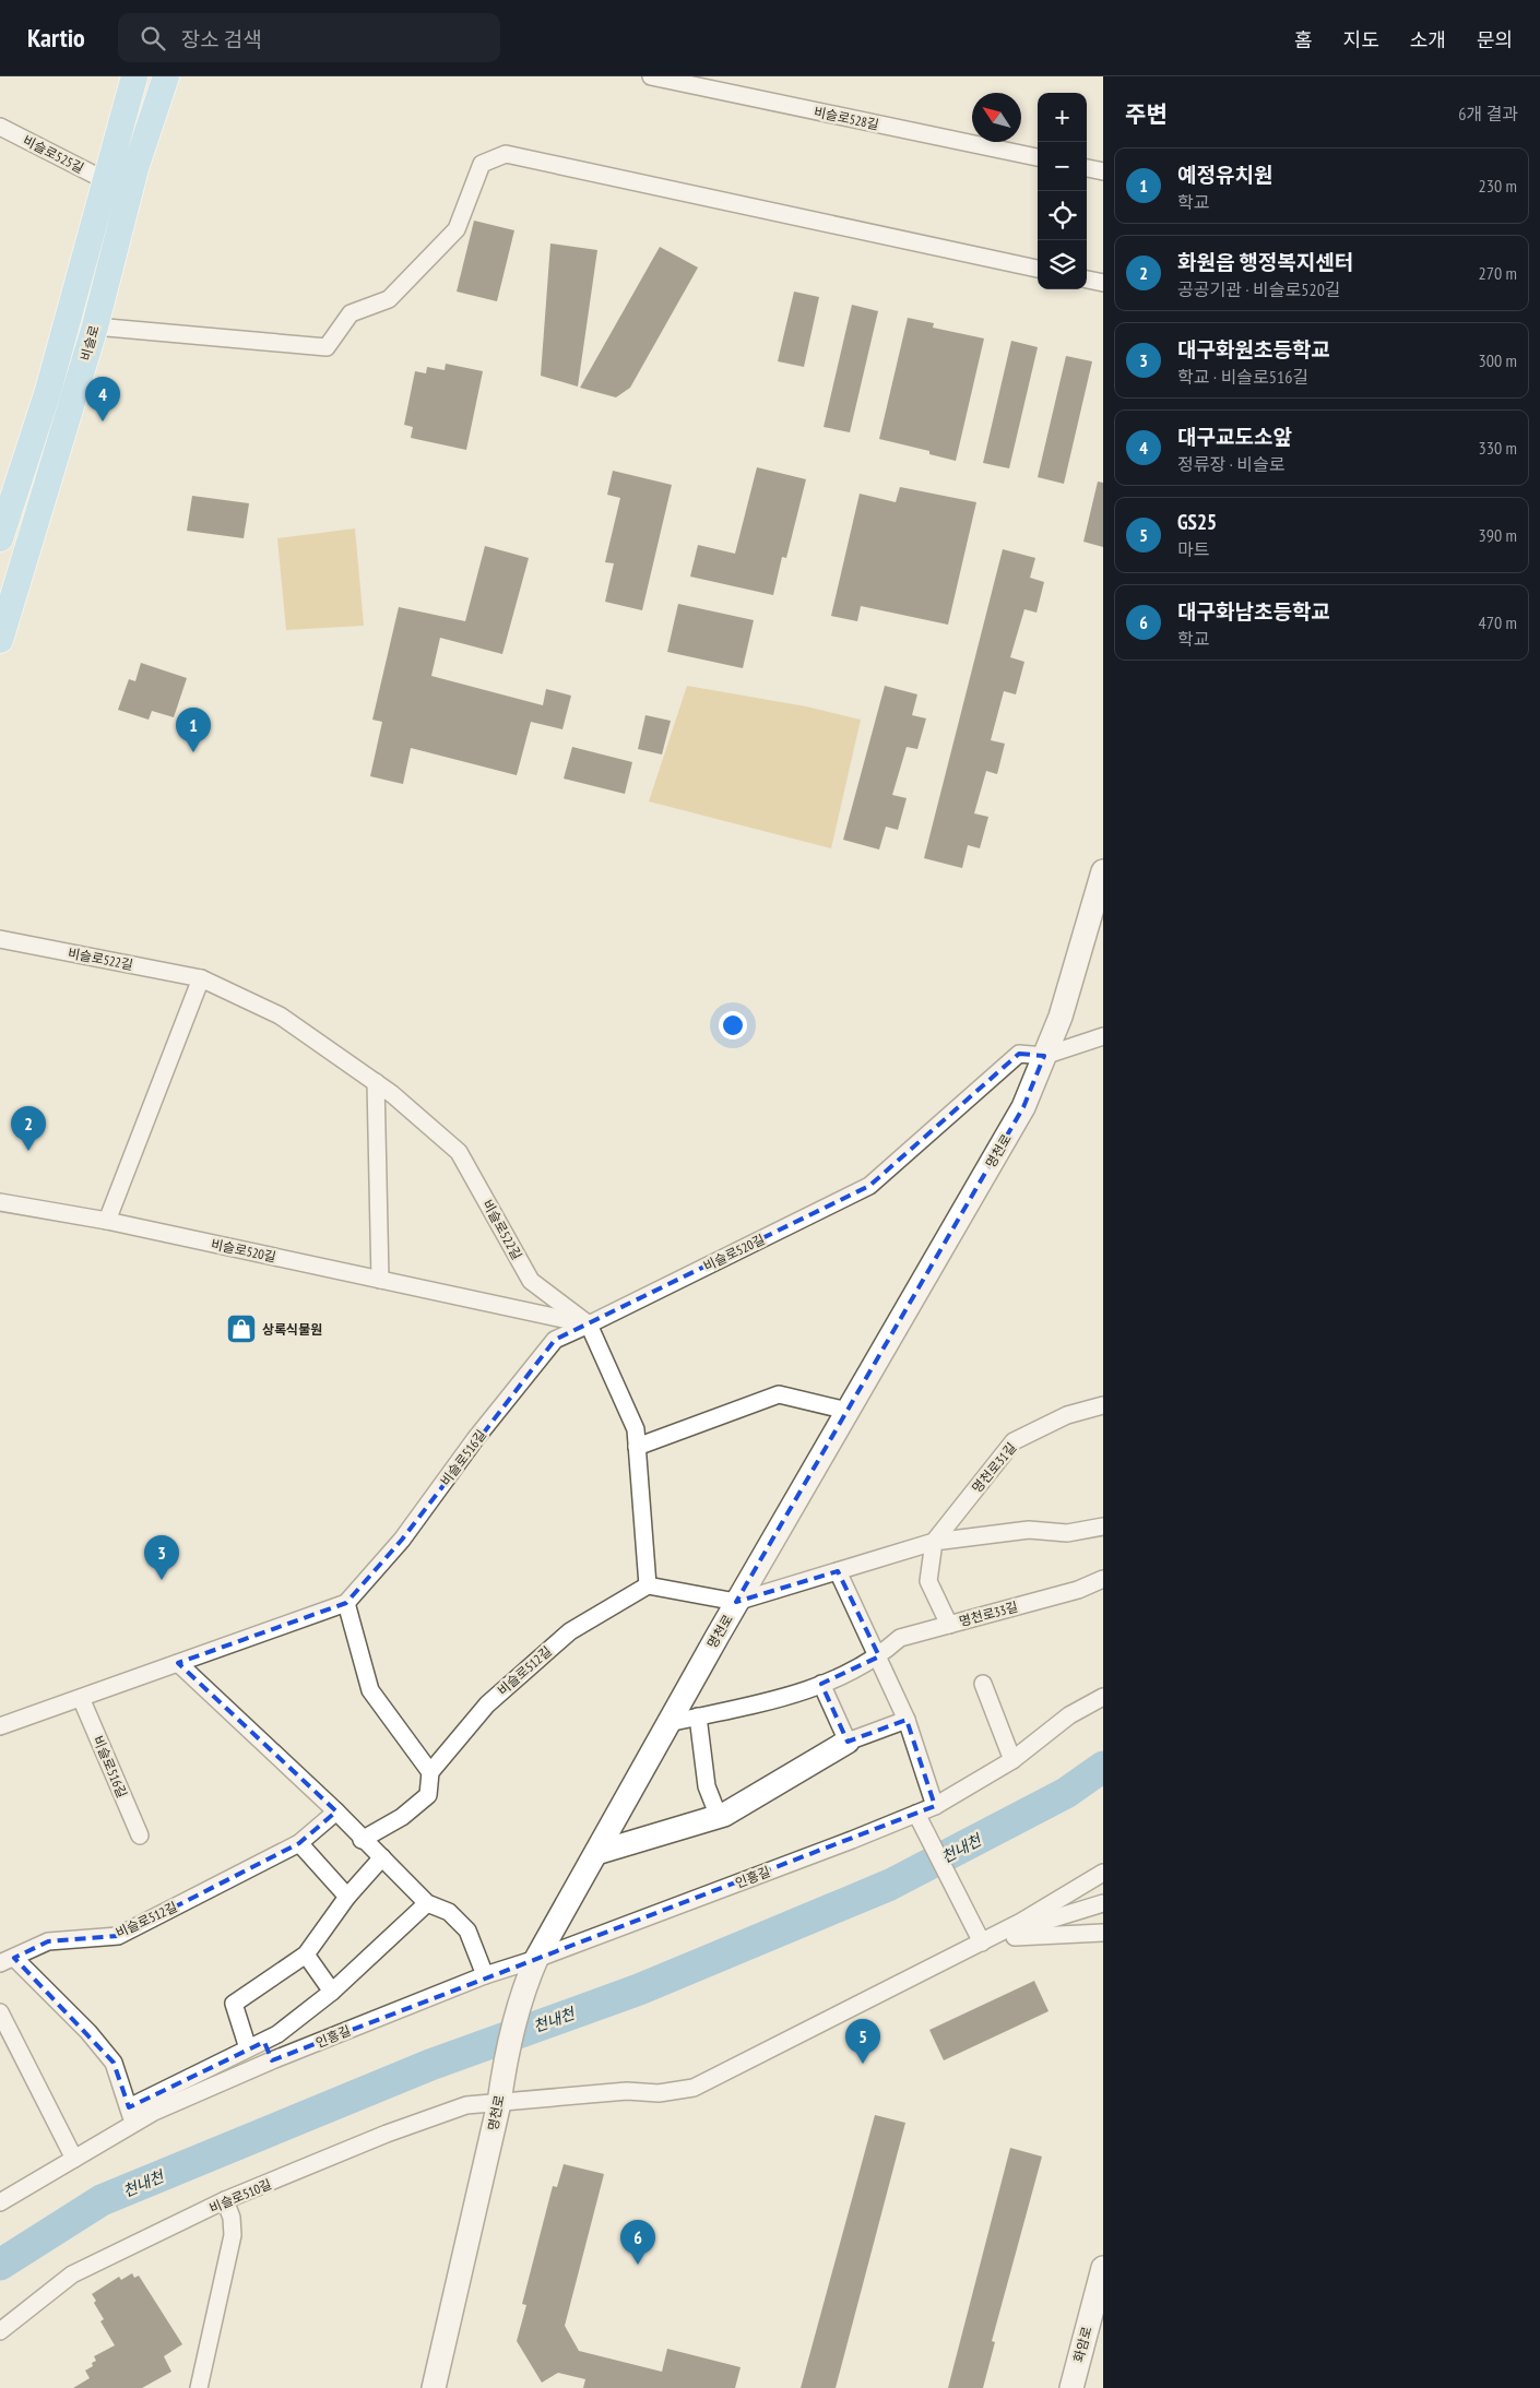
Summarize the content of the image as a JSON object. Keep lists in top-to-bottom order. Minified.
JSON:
{"streets":{"main road":["비슬로"],"street":["비슬로528길","비슬로525길","비슬로522길","명천로","비슬로520길","비슬로516길","명천로31길","명천로33길","비슬로512길","인흥길","비슬로510길","화암로"]},"crossings":[["비슬로525길","비슬로"],["비슬로522길","비슬로520길"],["비슬로522길","비슬로516길"],["비슬로522길","비슬로512길"],["명천로","비슬로520길"],["명천로","명천로33길"],["명천로","인흥길"],["명천로","비슬로510길"],["비슬로520길","비슬로516길"]],"water":["천내천"],"places":{"shop":["상록식물원"]},"north":"top left","page":{"header":"Kartio","search":"장소 검색","nav":["홈","지도","소개","문의"],"heading":["주변","6개 결과"],"map_buttons":["+","−"],"list":[{"mark":"1","name":"예정유치원","note":"학교","value":"230 m"},{"mark":"2","name":"화원읍 행정복지센터","note":"공공기관 · 비슬로520길","value":"270 m"},{"mark":"3","name":"대구화원초등학교","note":"학교 · 비슬로516길","value":"300 m"},{"mark":"4","name":"대구교도소앞","note":"정류장 · 비슬로","value":"330 m"},{"mark":"5","name":"GS25","note":"마트","value":"390 m"},{"mark":"6","name":"대구화남초등학교","note":"학교","value":"470 m"}],"pins":["4","1","2","3","5","6"]}}
